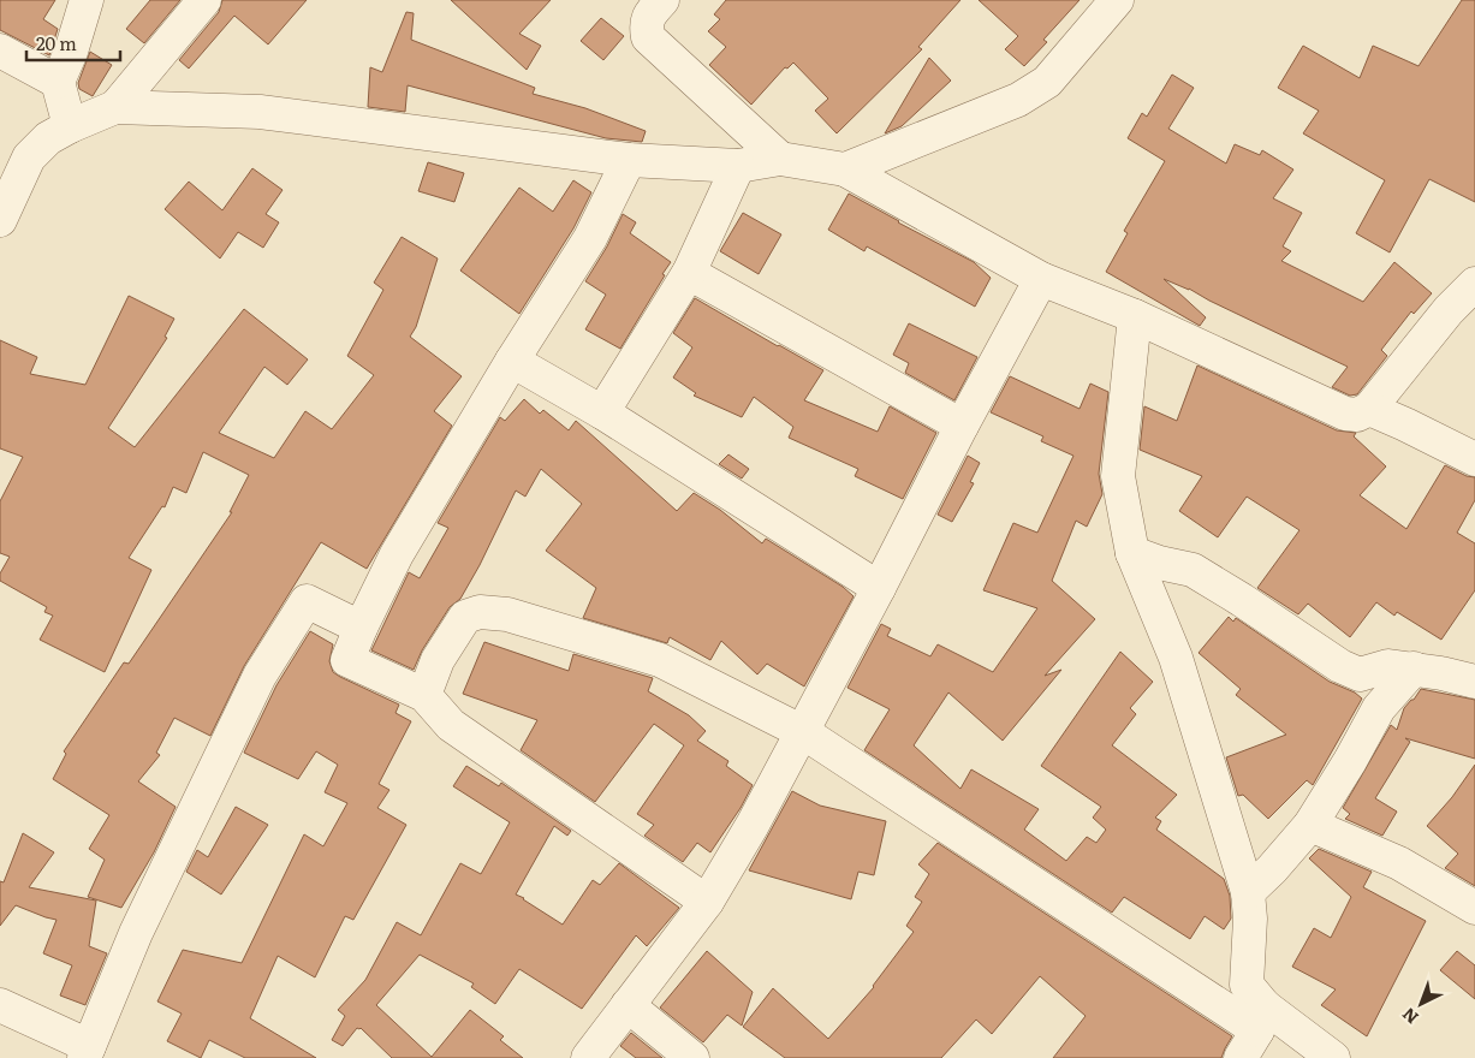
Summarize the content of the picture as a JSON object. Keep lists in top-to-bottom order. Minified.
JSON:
{"scale_bar":"20 m","north":"bottom left"}
